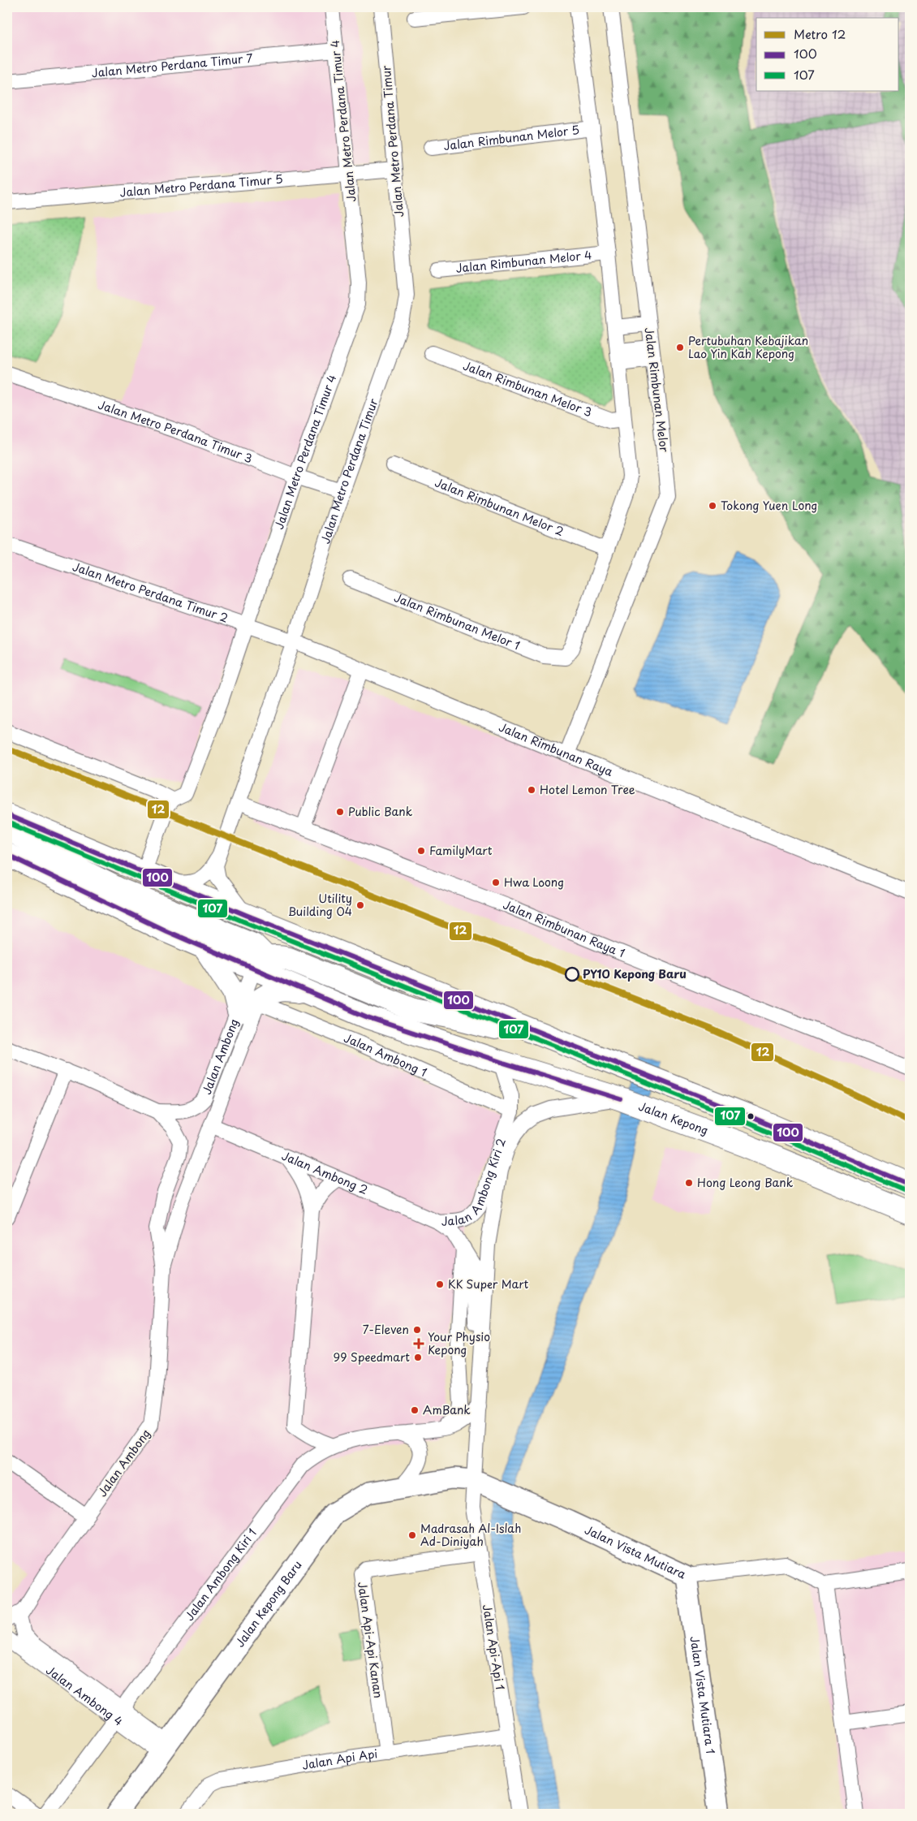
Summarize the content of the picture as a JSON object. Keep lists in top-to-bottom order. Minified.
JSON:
{"streets":{"main road":["Jalan Kepong"],"street":["Jalan Metro Perdana Timur 7","Jalan Metro Perdana Timur 4","Jalan Rimbunan Melor 5","Jalan Metro Perdana Timur","Jalan Metro Perdana Timur 5","Jalan Rimbunan Melor 4","Jalan Rimbunan Melor 3","Jalan Rimbunan Melor","Jalan Metro Perdana Timur 3","Jalan Rimbunan Melor 2","Jalan Metro Perdana Timur 2","Jalan Rimbunan Melor 1","Jalan Rimbunan Raya","Jalan Rimbunan Raya 1","Jalan Ambong 1","Jalan Ambong","Jalan Ambong 2","Jalan Ambong Kiri 2","Jalan Vista Mutiara","Jalan Ambong Kiri 1","Jalan Kepong Baru","Jalan Api-Api Kanan","Jalan Api-Api 1","Jalan Vista Mutiara 1","Jalan Ambong 4","Jalan Api Api"]},"crossings":[["Jalan Metro Perdana Timur 7","Jalan Metro Perdana Timur 4"],["Jalan Metro Perdana Timur 4","Jalan Metro Perdana Timur 5"],["Jalan Metro Perdana Timur 4","Jalan Metro Perdana Timur 3"],["Jalan Metro Perdana Timur 4","Jalan Metro Perdana Timur 2"],["Jalan Metro Perdana Timur","Jalan Metro Perdana Timur 5"],["Jalan Metro Perdana Timur","Jalan Metro Perdana Timur 3"],["Jalan Metro Perdana Timur","Jalan Metro Perdana Timur 2"],["Jalan Metro Perdana Timur","Jalan Rimbunan Raya"],["Jalan Metro Perdana Timur","Jalan Rimbunan Raya 1"],["Jalan Rimbunan Melor","Jalan Rimbunan Raya"],["Jalan Rimbunan Melor 2","Jalan Rimbunan Melor 1"],["Jalan Metro Perdana Timur 2","Jalan Rimbunan Raya"],["Jalan Ambong 1","Jalan Ambong"],["Jalan Ambong 1","Jalan Ambong Kiri 2"],["Jalan Ambong","Jalan Kepong"],["Jalan Ambong","Jalan Ambong 2"],["Jalan Ambong","Jalan Ambong 4"],["Jalan Kepong","Jalan Ambong Kiri 2"],["Jalan Ambong 2","Jalan Ambong Kiri 2"],["Jalan Ambong Kiri 2","Jalan Vista Mutiara"],["Jalan Ambong Kiri 2","Jalan Ambong Kiri 1"],["Jalan Ambong Kiri 2","Jalan Kepong Baru"],["Jalan Ambong Kiri 2","Jalan Api-Api 1"],["Jalan Vista Mutiara","Jalan Kepong Baru"],["Jalan Vista Mutiara","Jalan Api-Api 1"],["Jalan Vista Mutiara","Jalan Vista Mutiara 1"],["Jalan Ambong Kiri 1","Jalan Ambong 4"],["Jalan Kepong Baru","Jalan Api-Api 1"],["Jalan Kepong Baru","Jalan Ambong 4"],["Jalan Api-Api Kanan","Jalan Api-Api 1"],["Jalan Api-Api Kanan","Jalan Api Api"],["Jalan Api-Api 1","Jalan Api Api"]],"places":{"other":["Pertubuhan Kebajikan Lao Yin Kah Kepong","Tokong Yuen Long","Hotel Lemon Tree","Public Bank","FamilyMart","Hwa Loong","Utility Building 04","PY10 Kepong Baru","Hong Leong Bank","KK Super Mart","7-Eleven","99 Speedmart","AmBank","Madrasah Al-Islah Ad-Diniyah"],"health":["Your Physio Kepong"]},"lines":["metro line 12","transit line 100","transit line 107"],"legend":["Metro 12","100","107"]}
